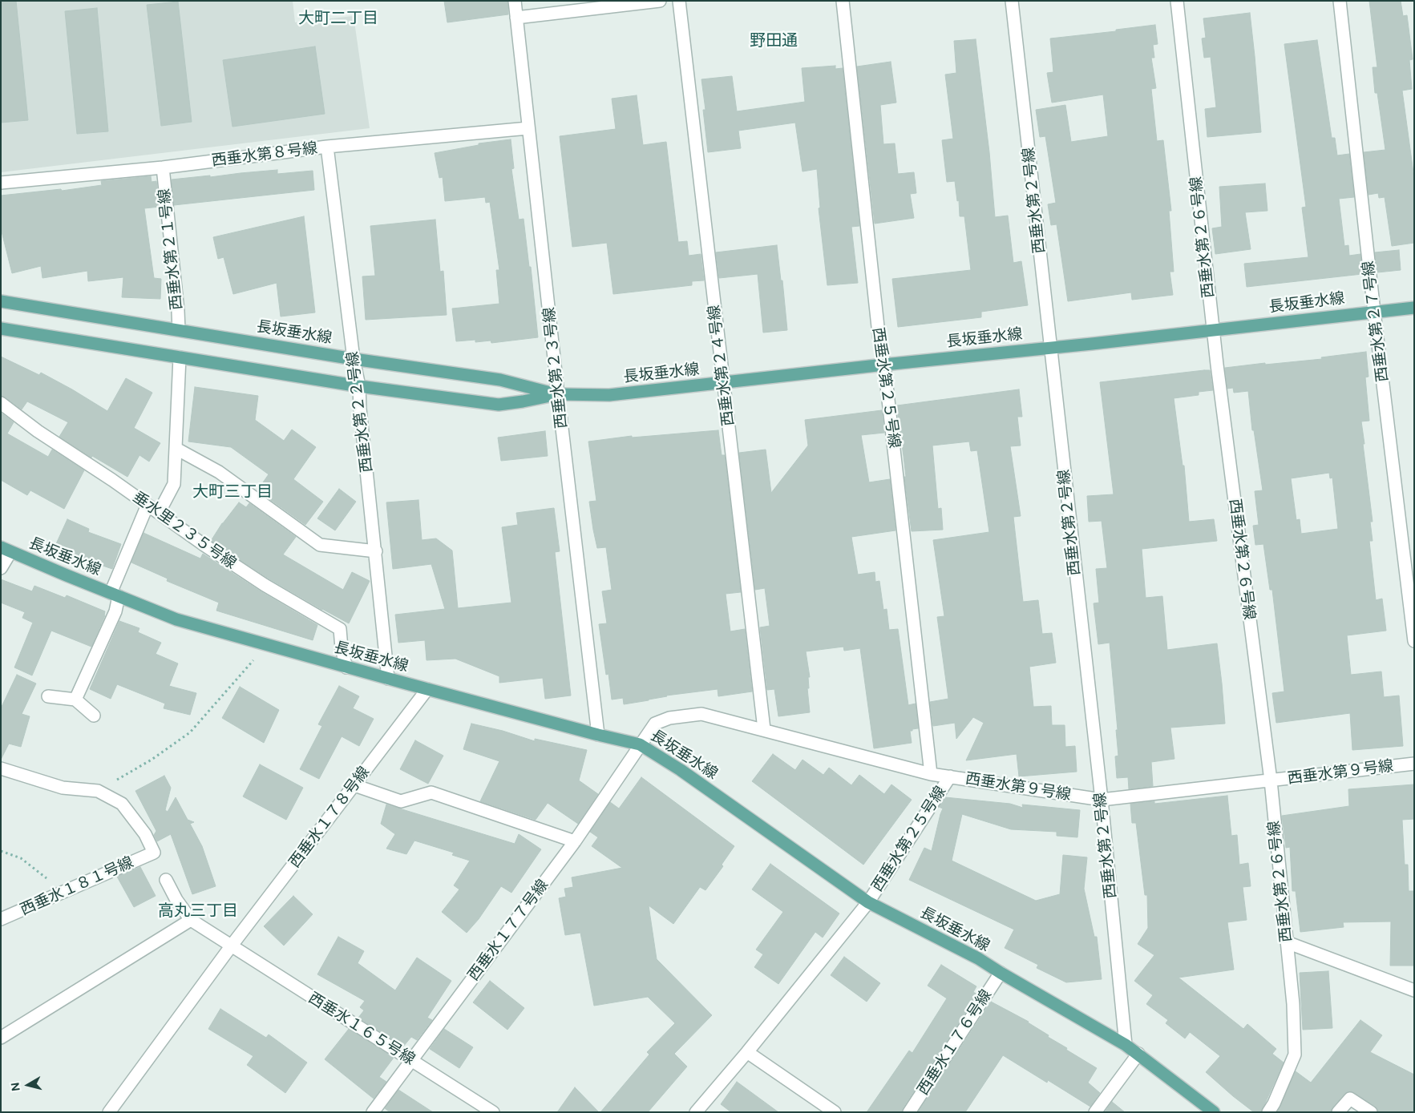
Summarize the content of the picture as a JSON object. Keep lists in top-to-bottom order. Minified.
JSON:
{"streets":{"main road":["長坂垂水線"],"street":["西垂水第８号線","西垂水第２号線","西垂水第２６号線","西垂水第２１号線","西垂水第２７号線","西垂水第２４号線","西垂水第２３号線","西垂水第２５号線","西垂水第２２号線","垂水里２３５号線","西垂水第９号線","西垂水１７８号線","西垂水１８１号線","西垂水１７７号線","西垂水１６５号線","西垂水１７６号線"]},"crossings":[["西垂水第８号線","西垂水第２１号線"],["西垂水第８号線","西垂水第２３号線"],["西垂水第８号線","西垂水第２２号線"],["西垂水第２号線","長坂垂水線"],["西垂水第２号線","西垂水第９号線"],["西垂水第２６号線","長坂垂水線"],["西垂水第２６号線","西垂水第９号線"],["西垂水第２１号線","長坂垂水線"],["長坂垂水線","西垂水第２７号線"],["長坂垂水線","西垂水第２４号線"],["長坂垂水線","西垂水第２３号線"],["長坂垂水線","西垂水第２５号線"],["長坂垂水線","西垂水第２２号線"],["長坂垂水線","垂水里２３５号線"],["長坂垂水線","西垂水第９号線"],["長坂垂水線","西垂水１７８号線"],["長坂垂水線","西垂水１７７号線"],["長坂垂水線","西垂水１７６号線"],["西垂水第２４号線","西垂水第９号線"],["西垂水第２５号線","西垂水第９号線"],["西垂水第９号線","西垂水１７７号線"],["西垂水１７８号線","西垂水１６５号線"],["西垂水１７７号線","西垂水１６５号線"]],"districts":["大町二丁目","野田通","大町三丁目","高丸三丁目"],"north":"left"}
